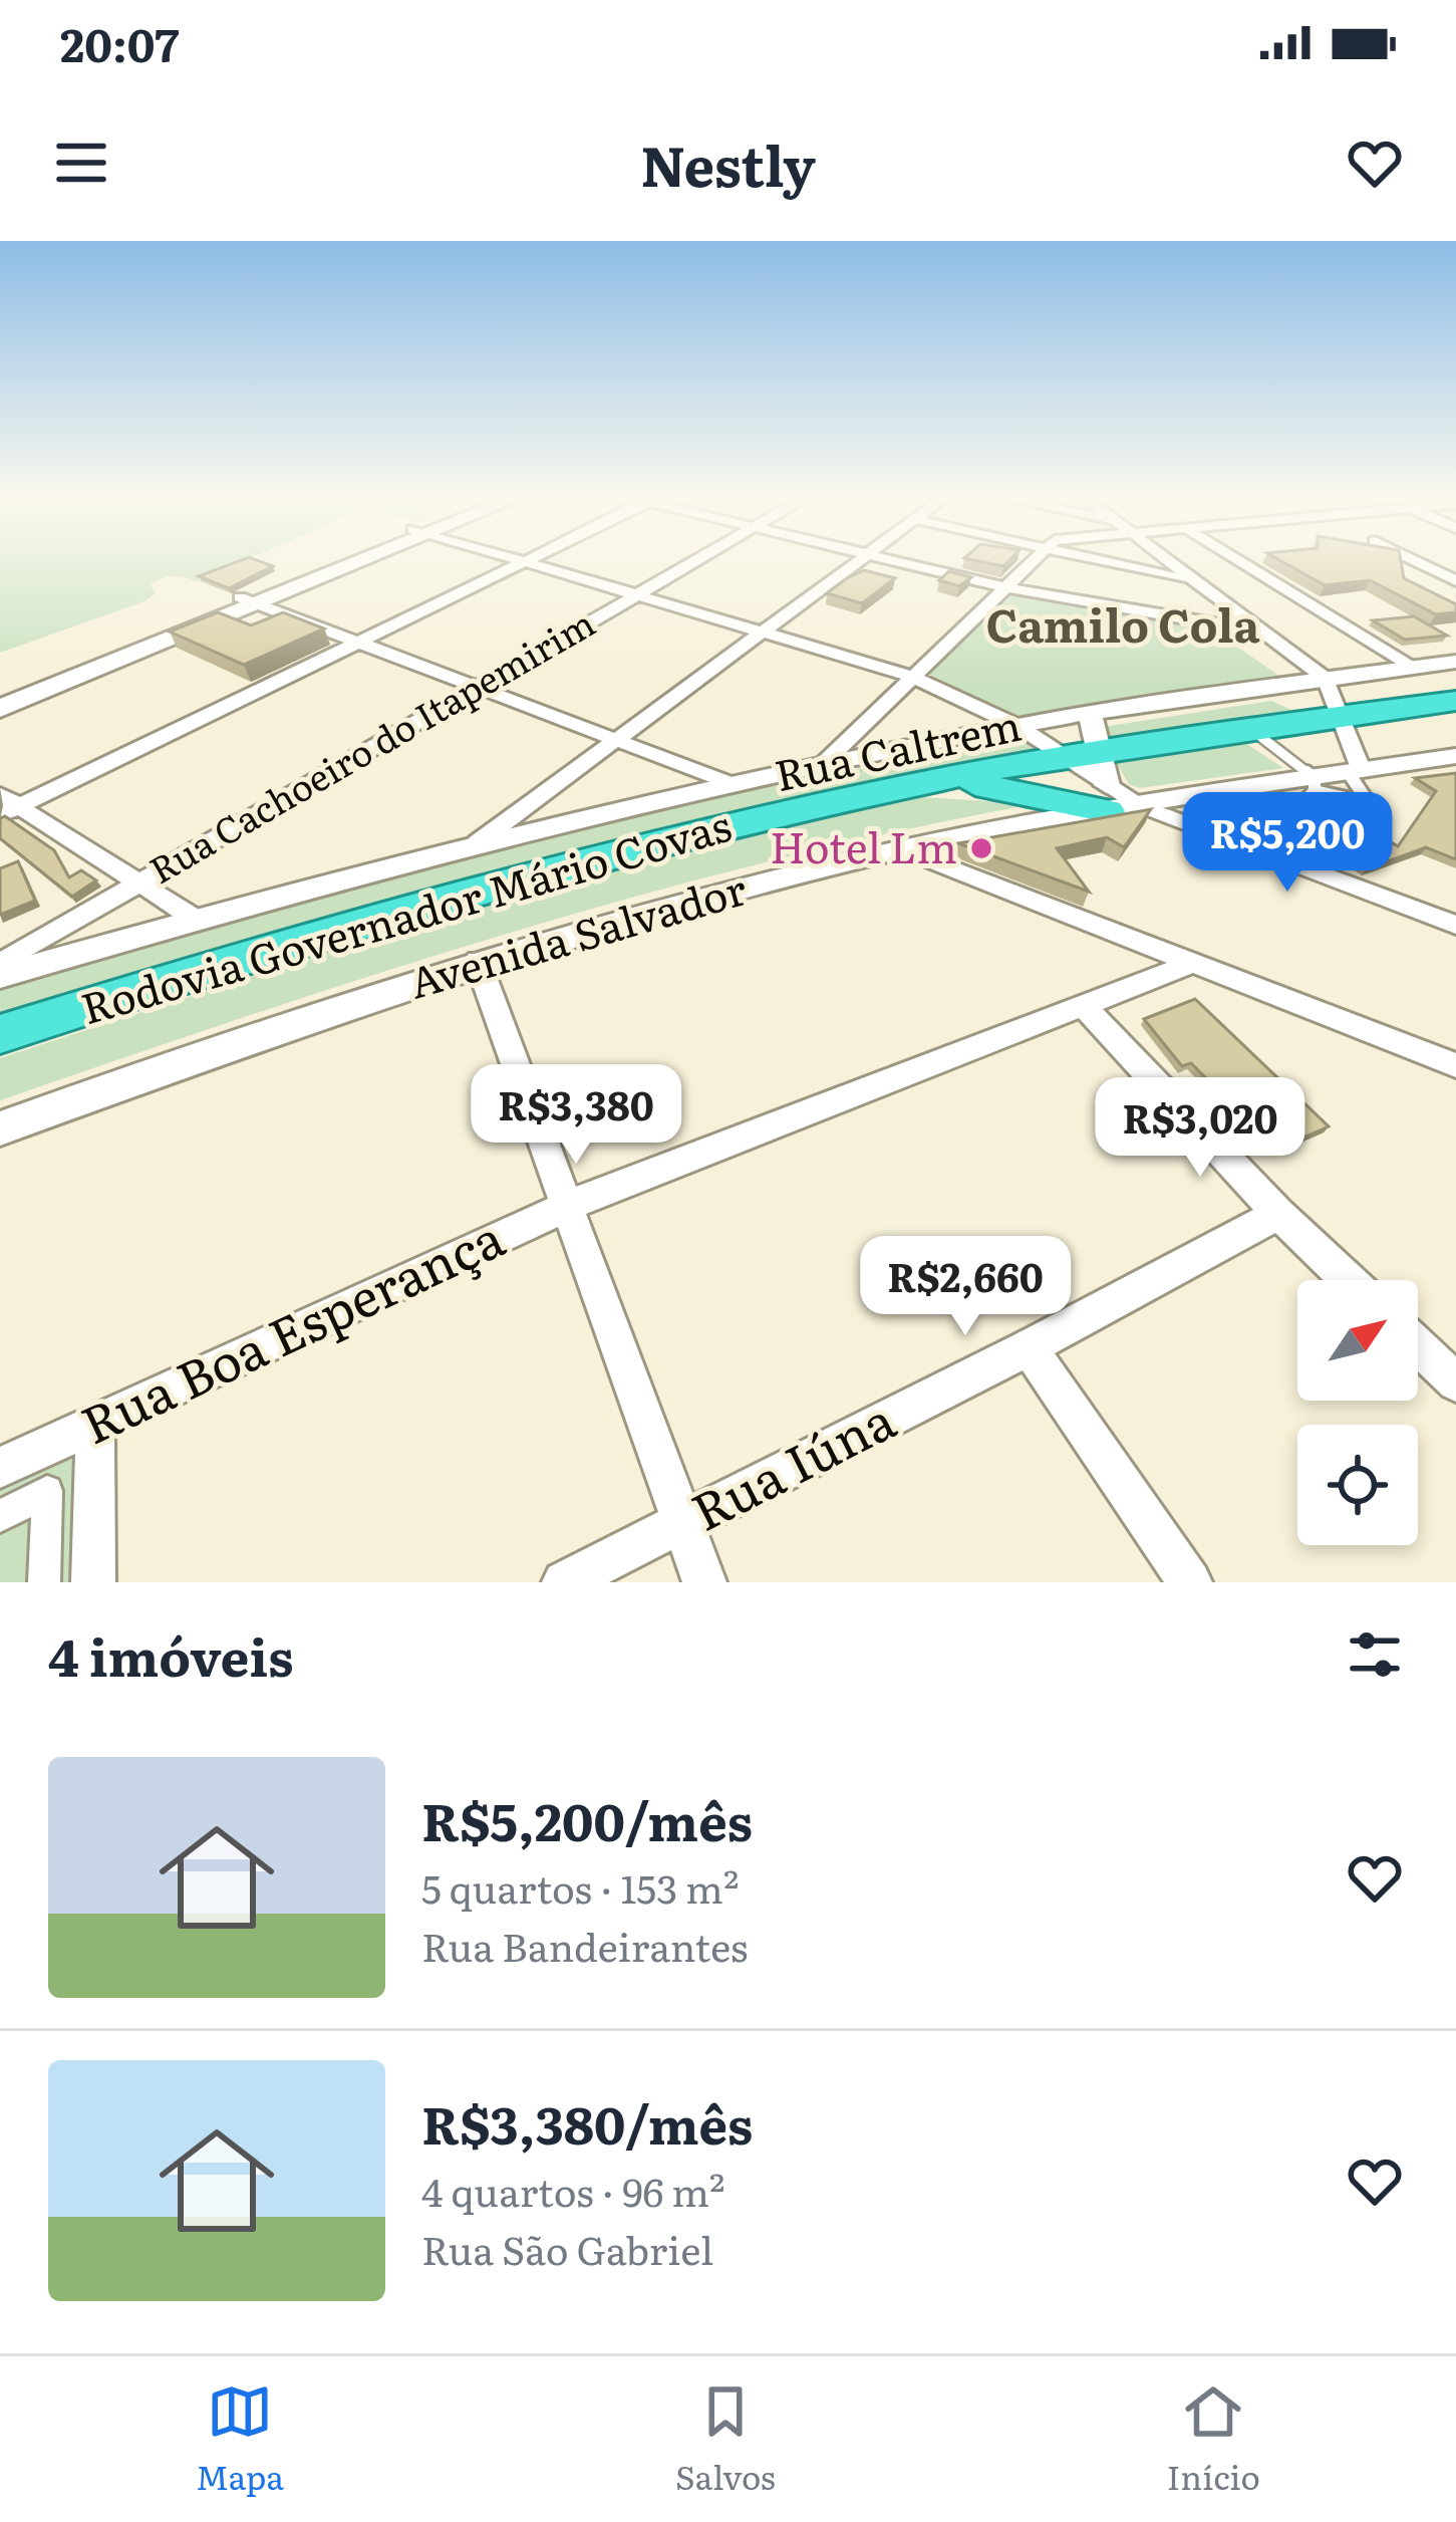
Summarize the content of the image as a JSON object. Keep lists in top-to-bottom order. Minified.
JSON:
{"streets":{"highway":["Rodovia Governador Mário Covas"],"street":["Rua Cachoeiro do Itapemirim","Rua Caltrem","Avenida Salvador","Rua Boa Esperança","Rua Iúna"]},"crossings":[["Rodovia Governador Mário Covas","Avenida Salvador"]],"districts":["Camilo Cola"],"places":["Hotel Lm"],"north":"top right","page":{"status":"20:07","header":"Nestly","price":["R$5,200","R$3,380","R$3,020","R$2,660"],"heading":"4 imóveis","list":[{"name":"R$5,200/mês","note":"5 quartos · 153 m² · Rua Bandeirantes"},{"name":"R$3,380/mês","note":"4 quartos · 96 m² · Rua São Gabriel"}],"tabs":["Mapa","Salvos","Início"]}}
